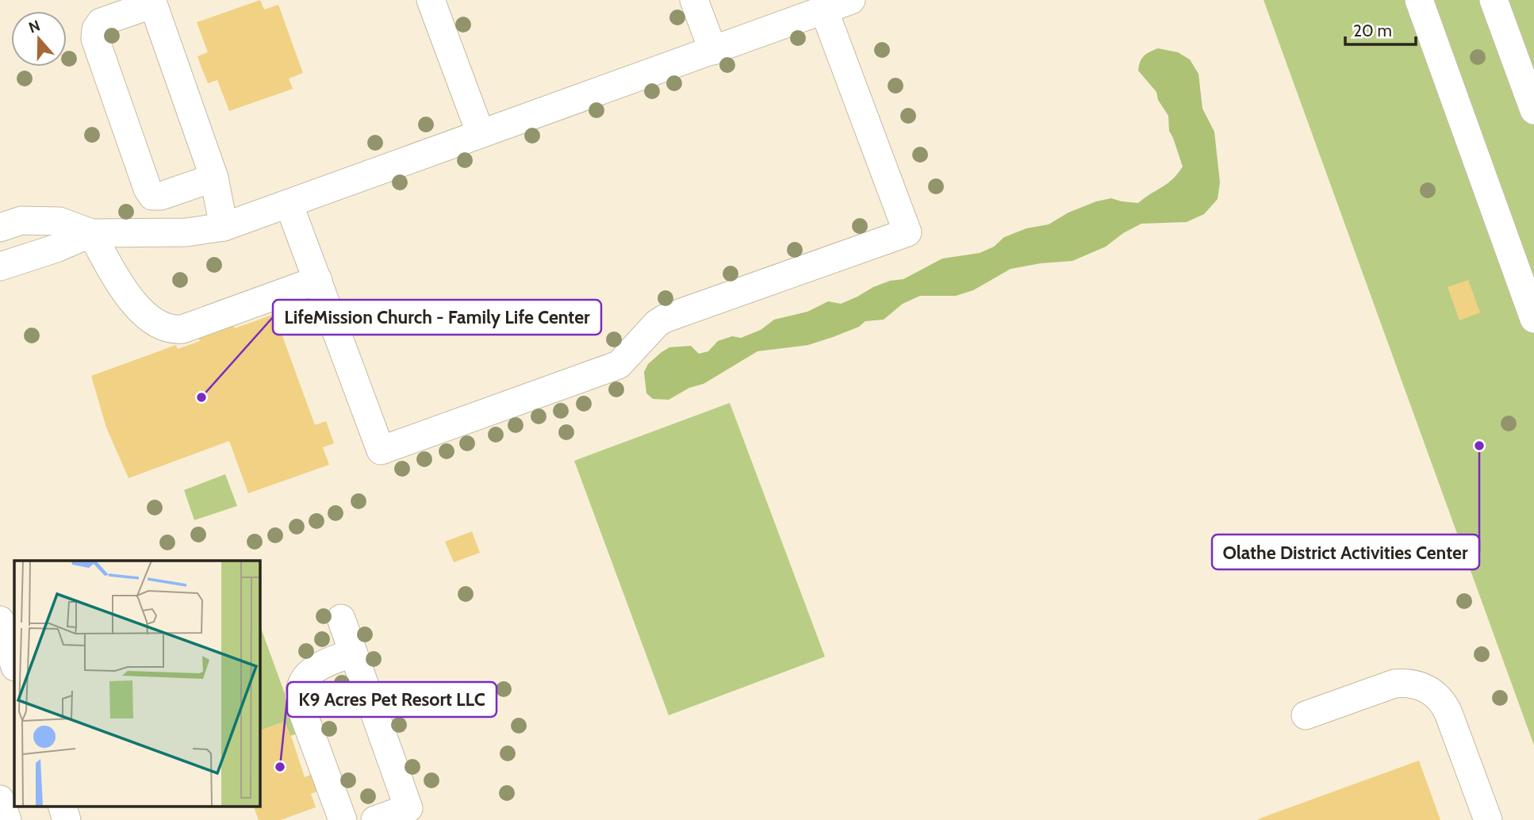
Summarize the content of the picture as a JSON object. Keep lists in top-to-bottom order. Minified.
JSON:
{"places":["LifeMission Church - Family Life Center","Olathe District Activities Center","K9 Acres Pet Resort LLC"],"scale_bar":"20 m","north":"top"}
